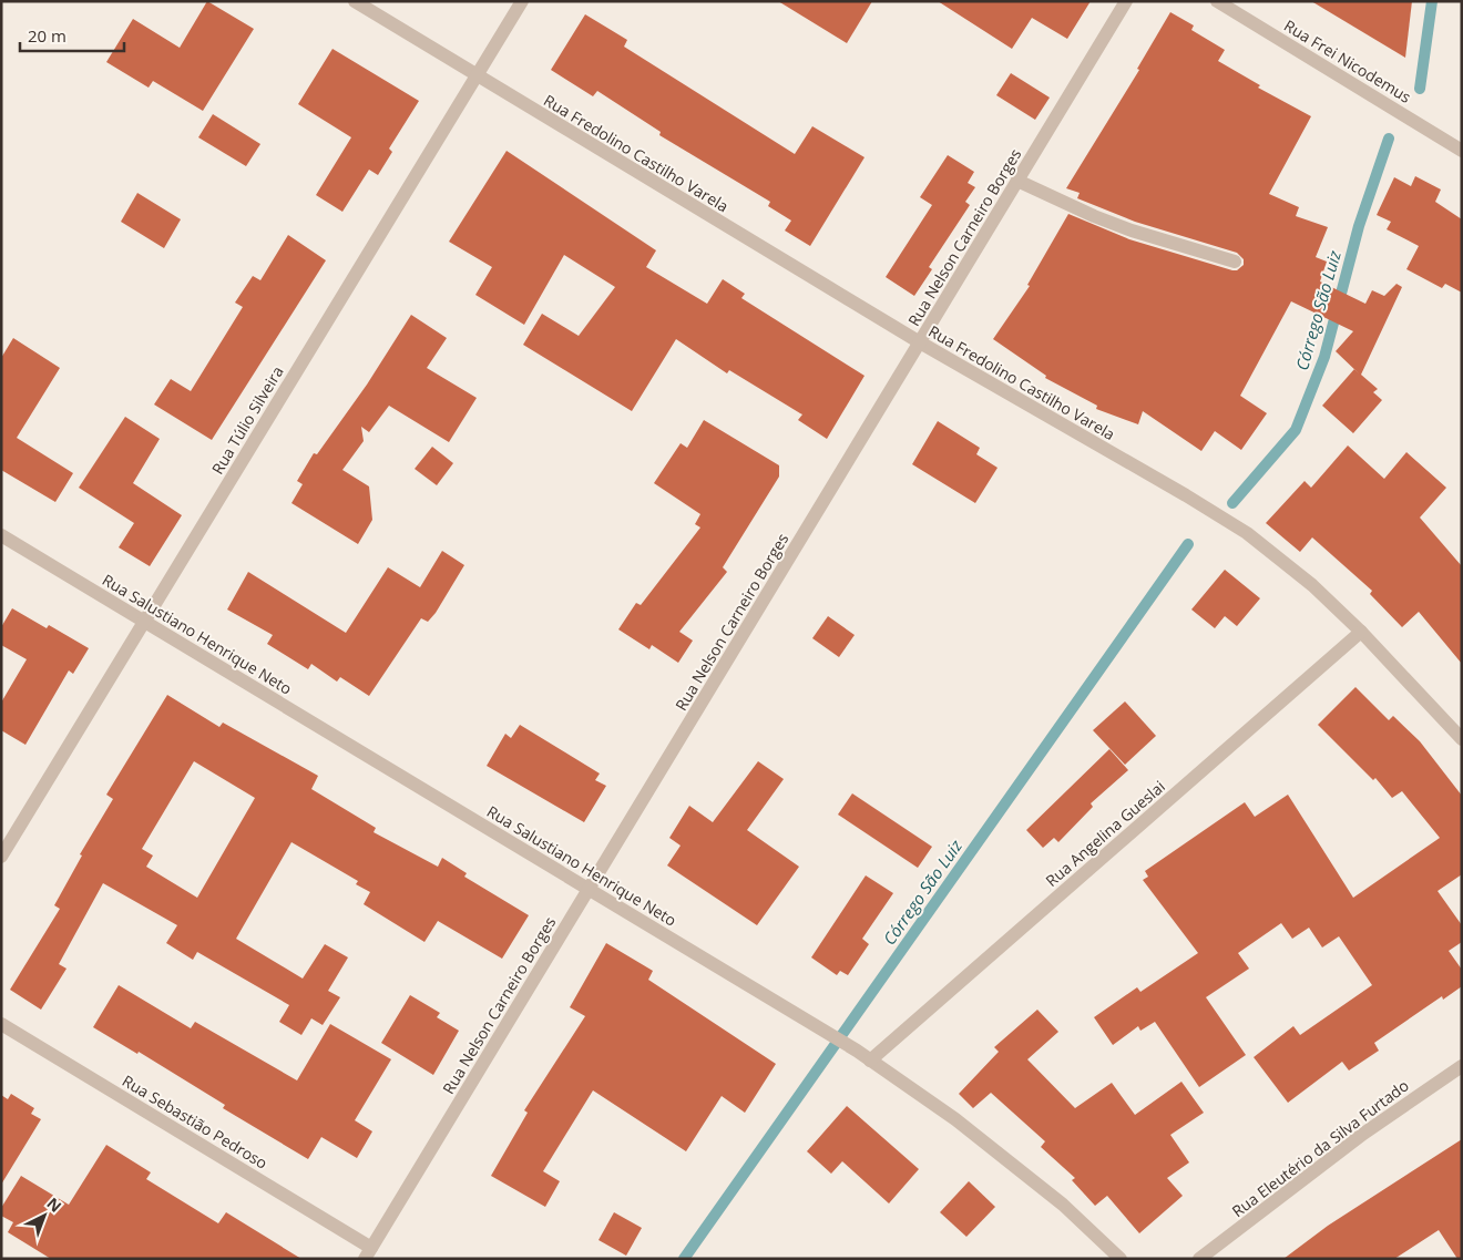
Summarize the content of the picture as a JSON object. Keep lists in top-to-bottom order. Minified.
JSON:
{"streets":{"street":["Rua Frei Nicodemus","Rua Fredolino Castilho Varela","Rua Nelson Carneiro Borges","Rua Túlio Silveira","Rua Salustiano Henrique Neto","Rua Angelina Gueslai","Rua Sebastião Pedroso","Rua Eleutério da Silva Furtado"]},"crossings":[["Rua Fredolino Castilho Varela","Rua Nelson Carneiro Borges"],["Rua Fredolino Castilho Varela","Rua Túlio Silveira"],["Rua Fredolino Castilho Varela","Rua Angelina Gueslai"],["Rua Nelson Carneiro Borges","Rua Salustiano Henrique Neto"],["Rua Nelson Carneiro Borges","Rua Sebastião Pedroso"],["Rua Túlio Silveira","Rua Salustiano Henrique Neto"],["Rua Salustiano Henrique Neto","Rua Angelina Gueslai"]],"water":["Córrego São Luiz"],"scale_bar":"20 m","north":"top right"}
